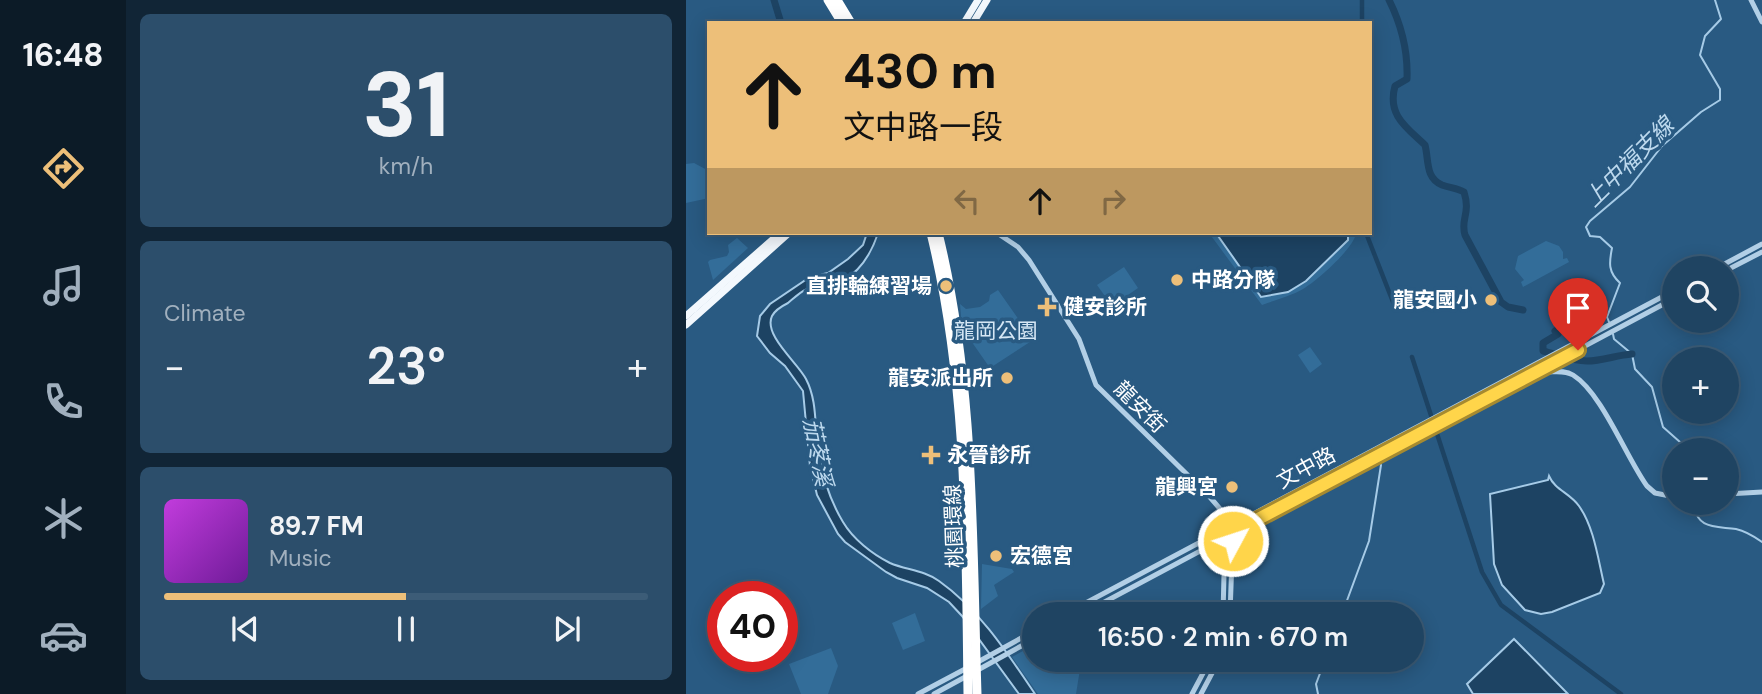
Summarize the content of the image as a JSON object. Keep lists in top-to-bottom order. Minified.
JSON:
{"streets":{"highway":["桃園環線"],"street":["龍安街","文中路"]},"crossings":[["龍安街","文中路"]],"water":["上中福支線","茄苳溪"],"parks":["龍岡公園"],"places":{"other":["中路分隊","直排輪練習場","龍安國小","龍安派出所","龍興宮","宏德宮"],"health":["健安診所","永晉診所"]},"page":{"tabs":"16:48","tile":[["31","km/h"],"Climate"],"turn":["430 m","文中路一段"],"map_buttons":["+","−"],"heat":["−","23°","+"],"song":["89.7 FM","Music"],"limit":"40","trip":"16:50 · 2 min · 670 m"}}
